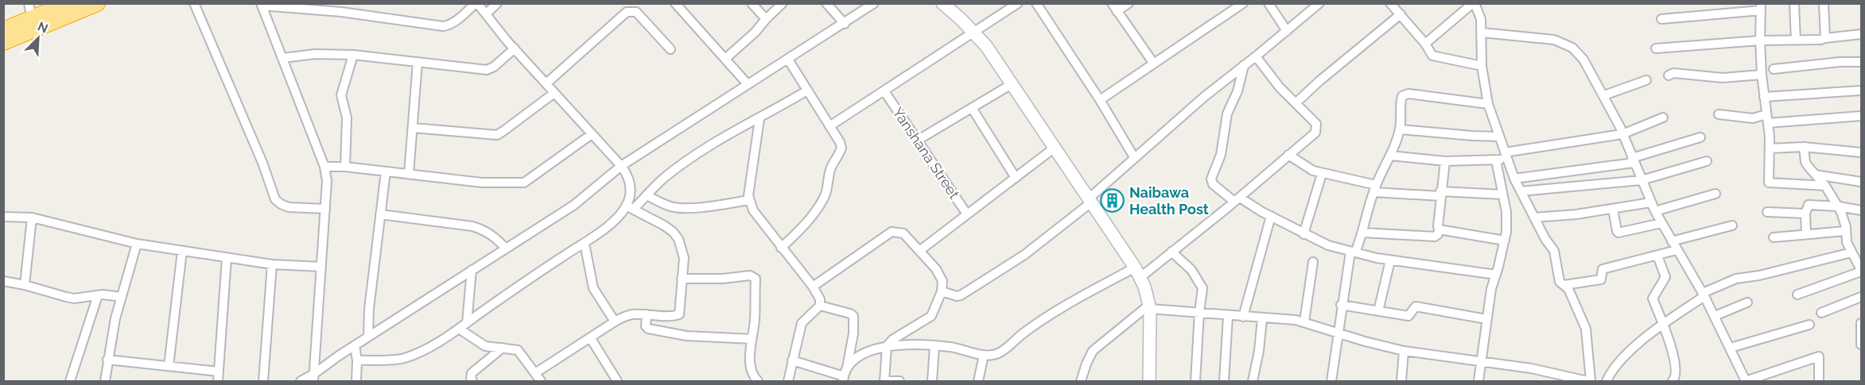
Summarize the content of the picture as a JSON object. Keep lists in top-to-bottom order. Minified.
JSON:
{"streets":{"street":["Yanshana Street"]},"places":{"building":["Naibawa Health Post"]},"north":"top right"}
